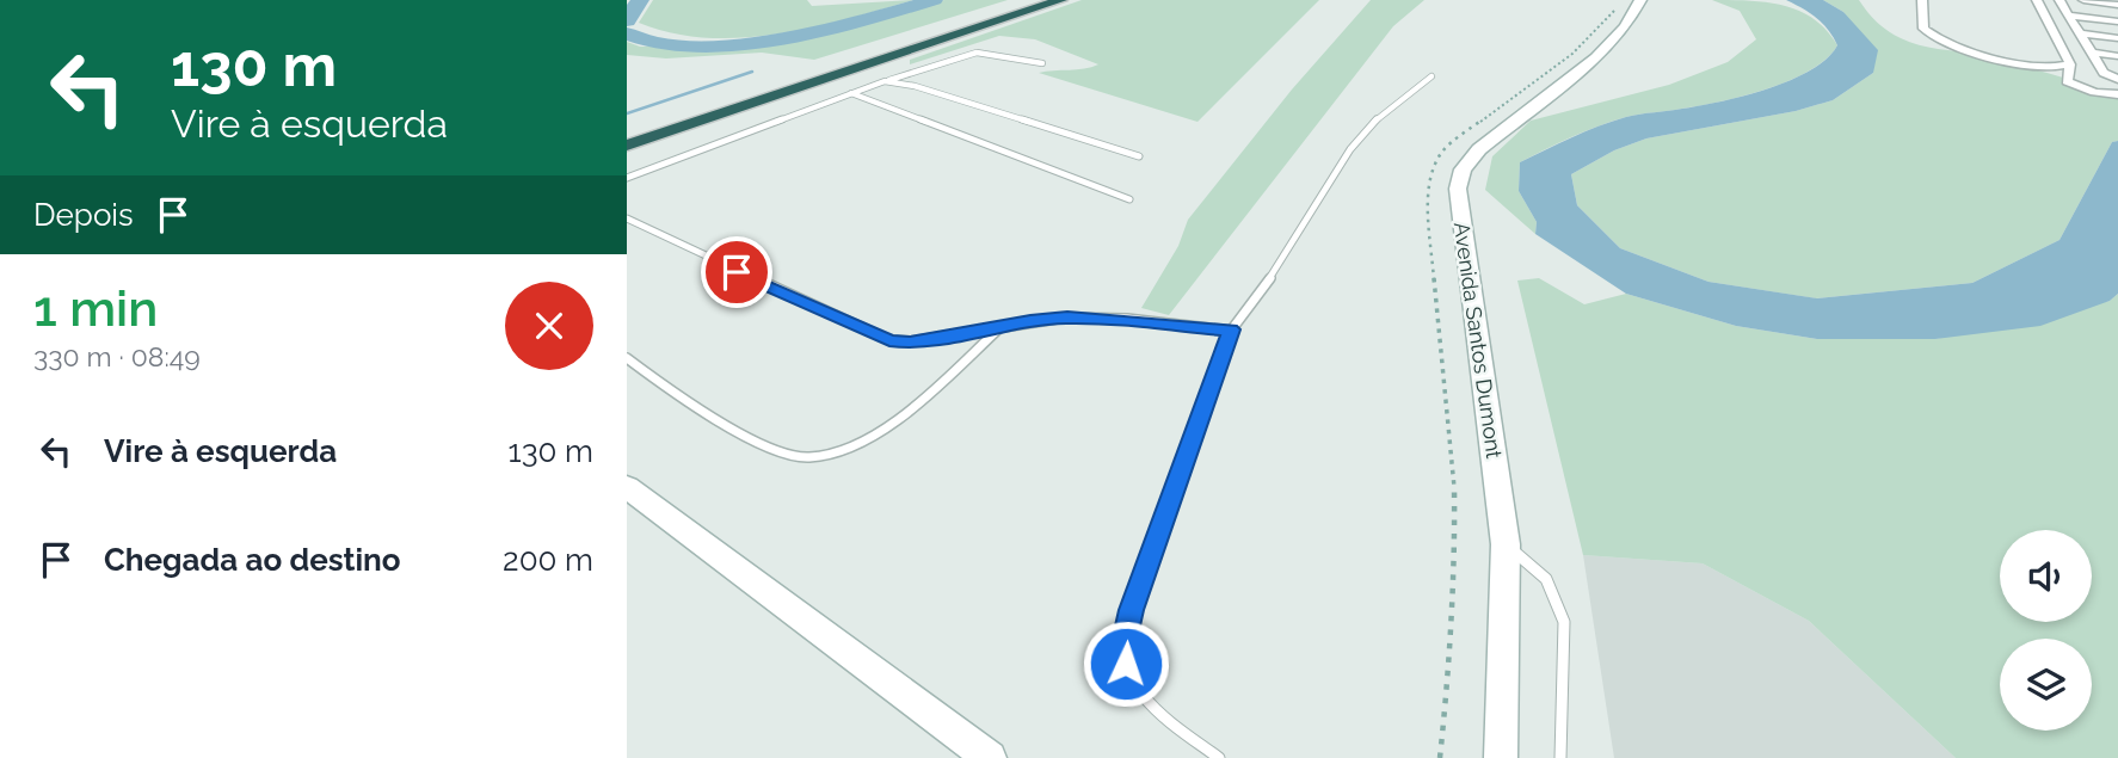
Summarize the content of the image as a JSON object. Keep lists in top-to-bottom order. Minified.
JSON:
{"streets":{"main road":["Avenida Santos Dumont"]},"page":{"turn":["130 m","Vire à esquerda"],"then":"Depois","heading":["1 min","330 m · 08:49"],"list":[{"name":"Vire à esquerda","value":"130 m"},{"name":"Chegada ao destino","value":"200 m"}]}}
